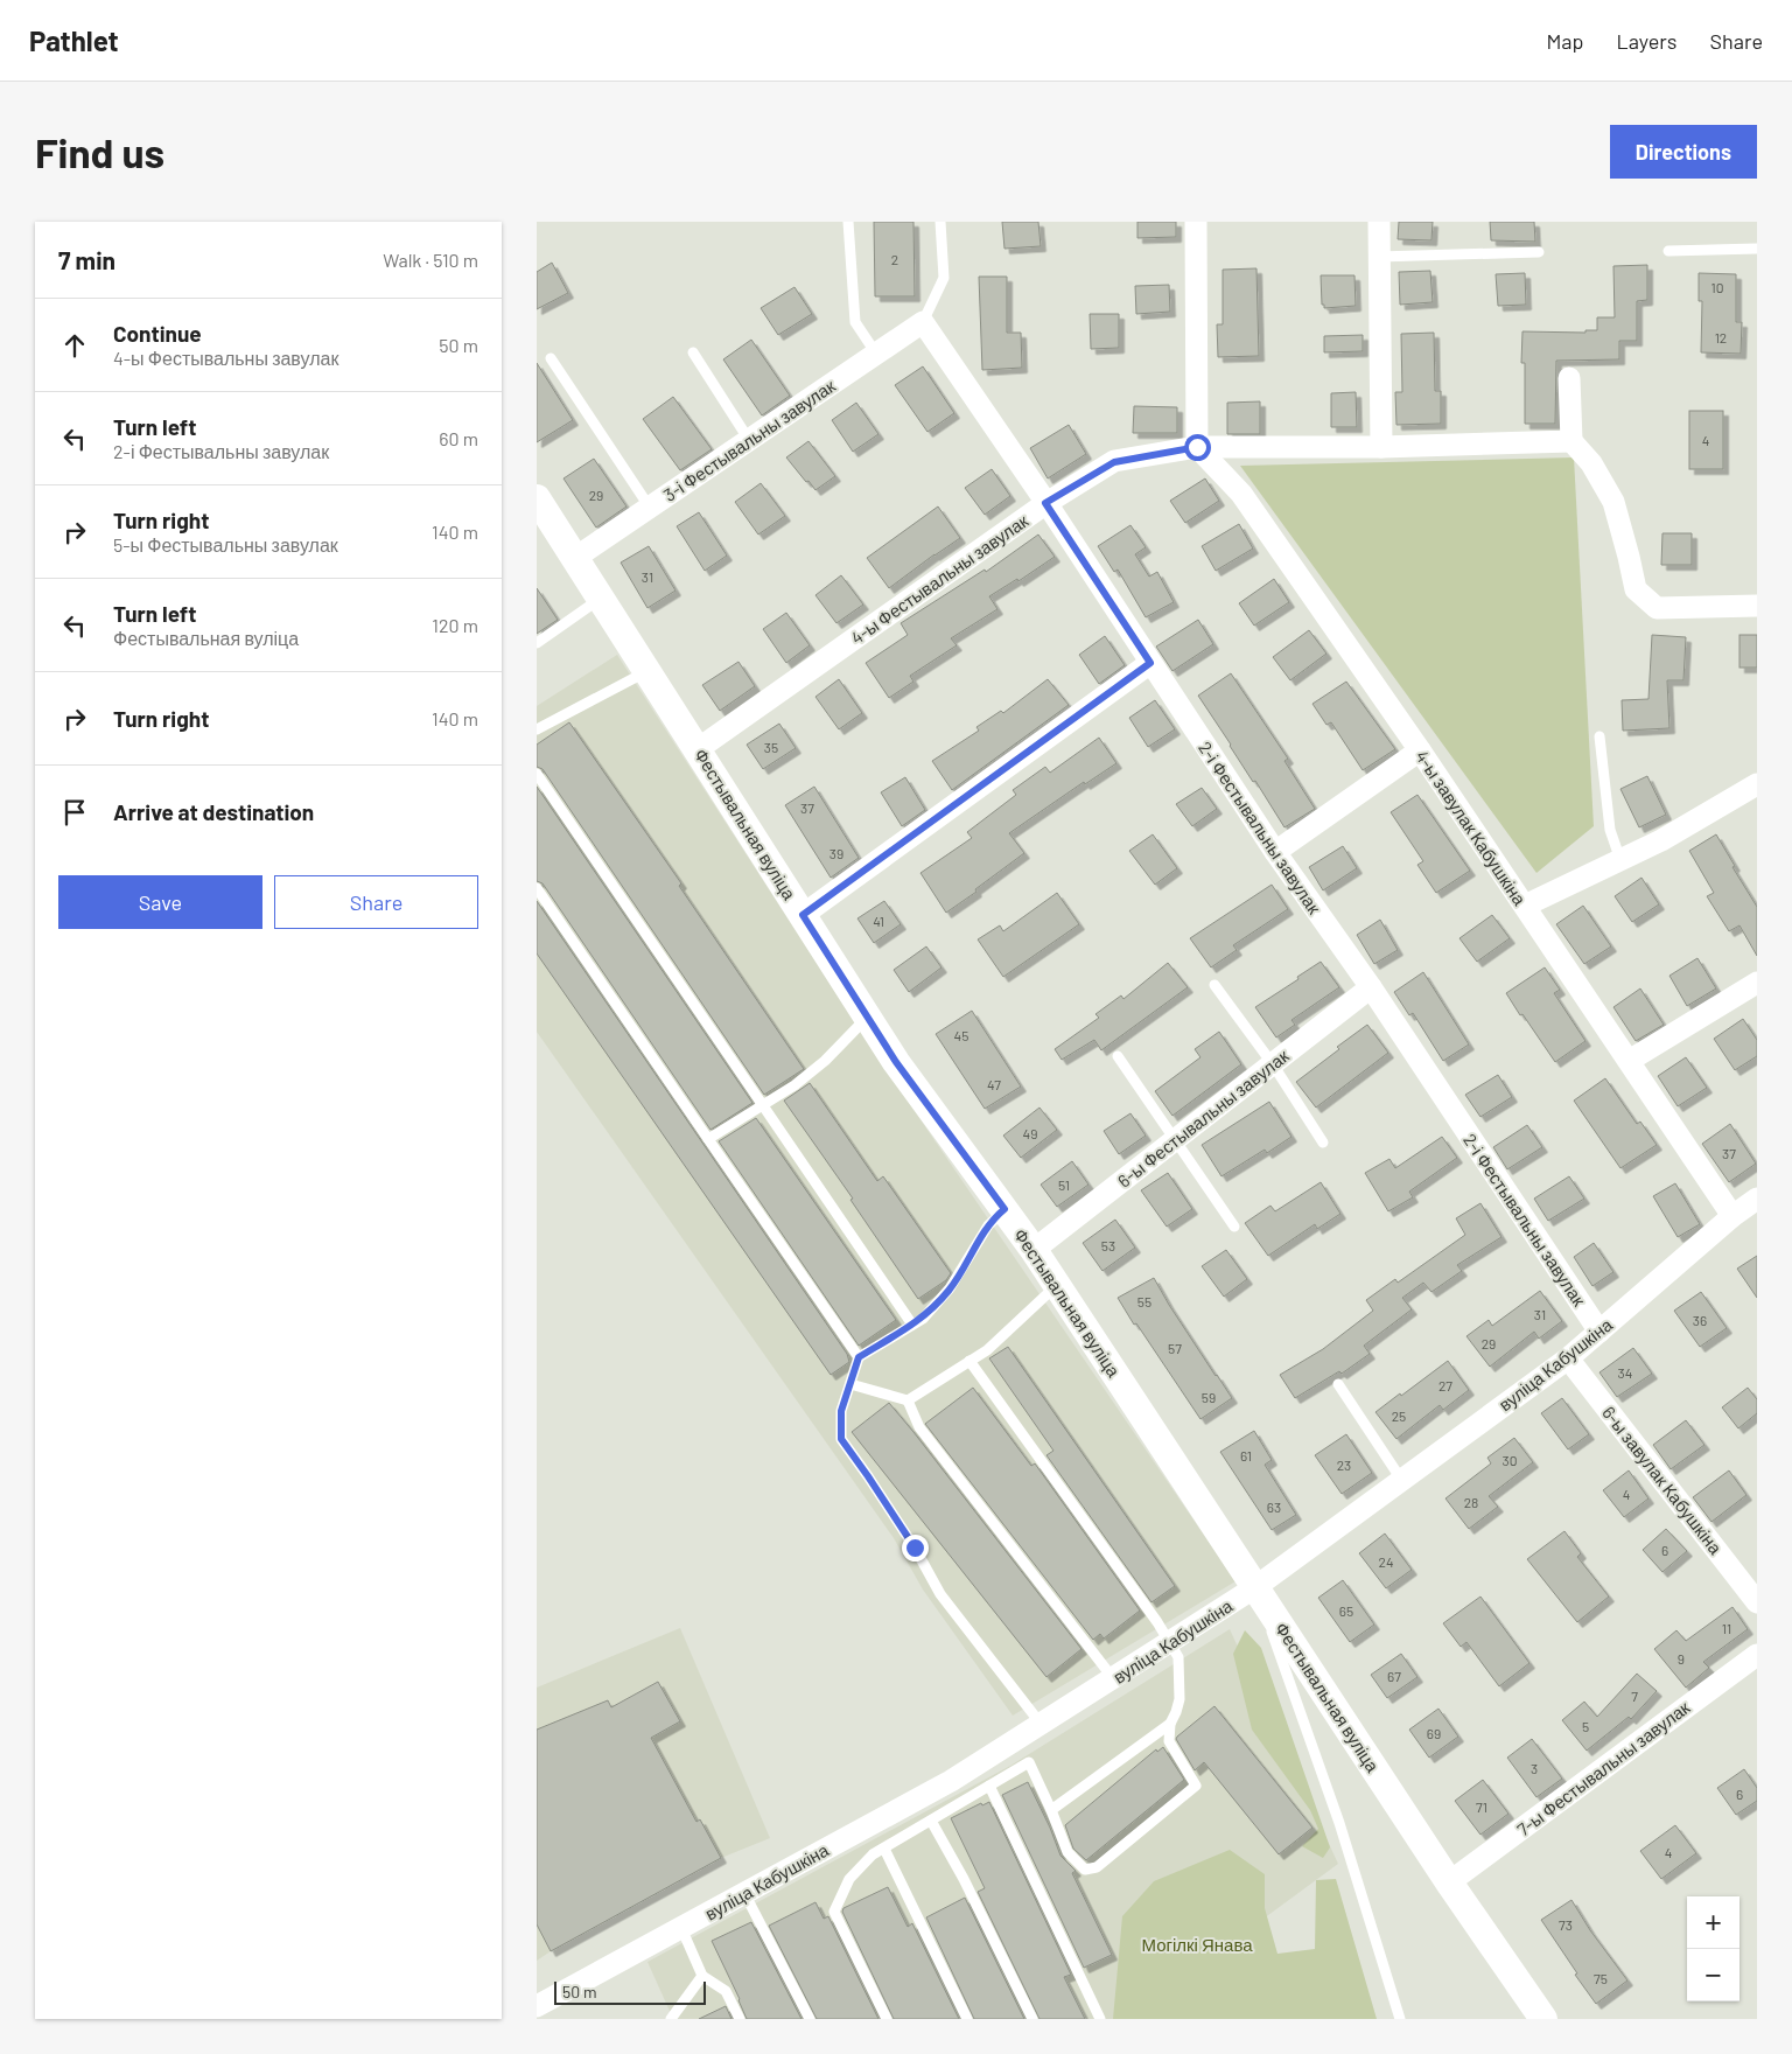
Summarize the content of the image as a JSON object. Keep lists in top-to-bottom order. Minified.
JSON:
{"streets":{"street":["3-і Фестывальны завулак","4-ы Фестывальны завулак","Фестывальная вуліца","2-і Фестывальны завулак","4-ы завулак Кабушкіна","6-ы Фестывальны завулак","вуліца Кабушкіна","6-ы завулак Кабушкіна","7-ы Фестывальны завулак"]},"crossings":[["3-і Фестывальны завулак","Фестывальная вуліца"],["3-і Фестывальны завулак","2-і Фестывальны завулак"],["4-ы Фестывальны завулак","Фестывальная вуліца"],["4-ы Фестывальны завулак","2-і Фестывальны завулак"],["4-ы Фестывальны завулак","4-ы завулак Кабушкіна"],["Фестывальная вуліца","6-ы Фестывальны завулак"],["Фестывальная вуліца","вуліца Кабушкіна"],["Фестывальная вуліца","7-ы Фестывальны завулак"],["2-і Фестывальны завулак","6-ы Фестывальны завулак"],["2-і Фестывальны завулак","вуліца Кабушкіна"],["4-ы завулак Кабушкіна","вуліца Кабушкіна"],["вуліца Кабушкіна","6-ы завулак Кабушкіна"]],"parks":["Могілкі Янава"],"house_numbers":["2","10","12","4","29","31","35","37","39","41","45","47","49","37","51","53","55","31","36","29","57","34","27","59","25","61","30","23","4","28","63","6","24","65","11","9","67","7","5","69","3","6","71","4","73","75"],"scale_bar":"50 m","page":{"header":"Pathlet","nav":["Map","Layers","Share"],"buttons":["Directions",["Save","Share"]],"title":"Find us","heading":["7 min","Walk · 510 m"],"list":[["Continue","4-ы Фестывальны завулак","50 m"],["Turn left","2-і Фестывальны завулак","60 m"],["Turn right","5-ы Фестывальны завулак","140 m"],["Turn left","Фестывальная вуліца","120 m"],["Turn right","140 m"],"Arrive at destination"],"map_buttons":["+","−"],"scale":"50 m"}}
